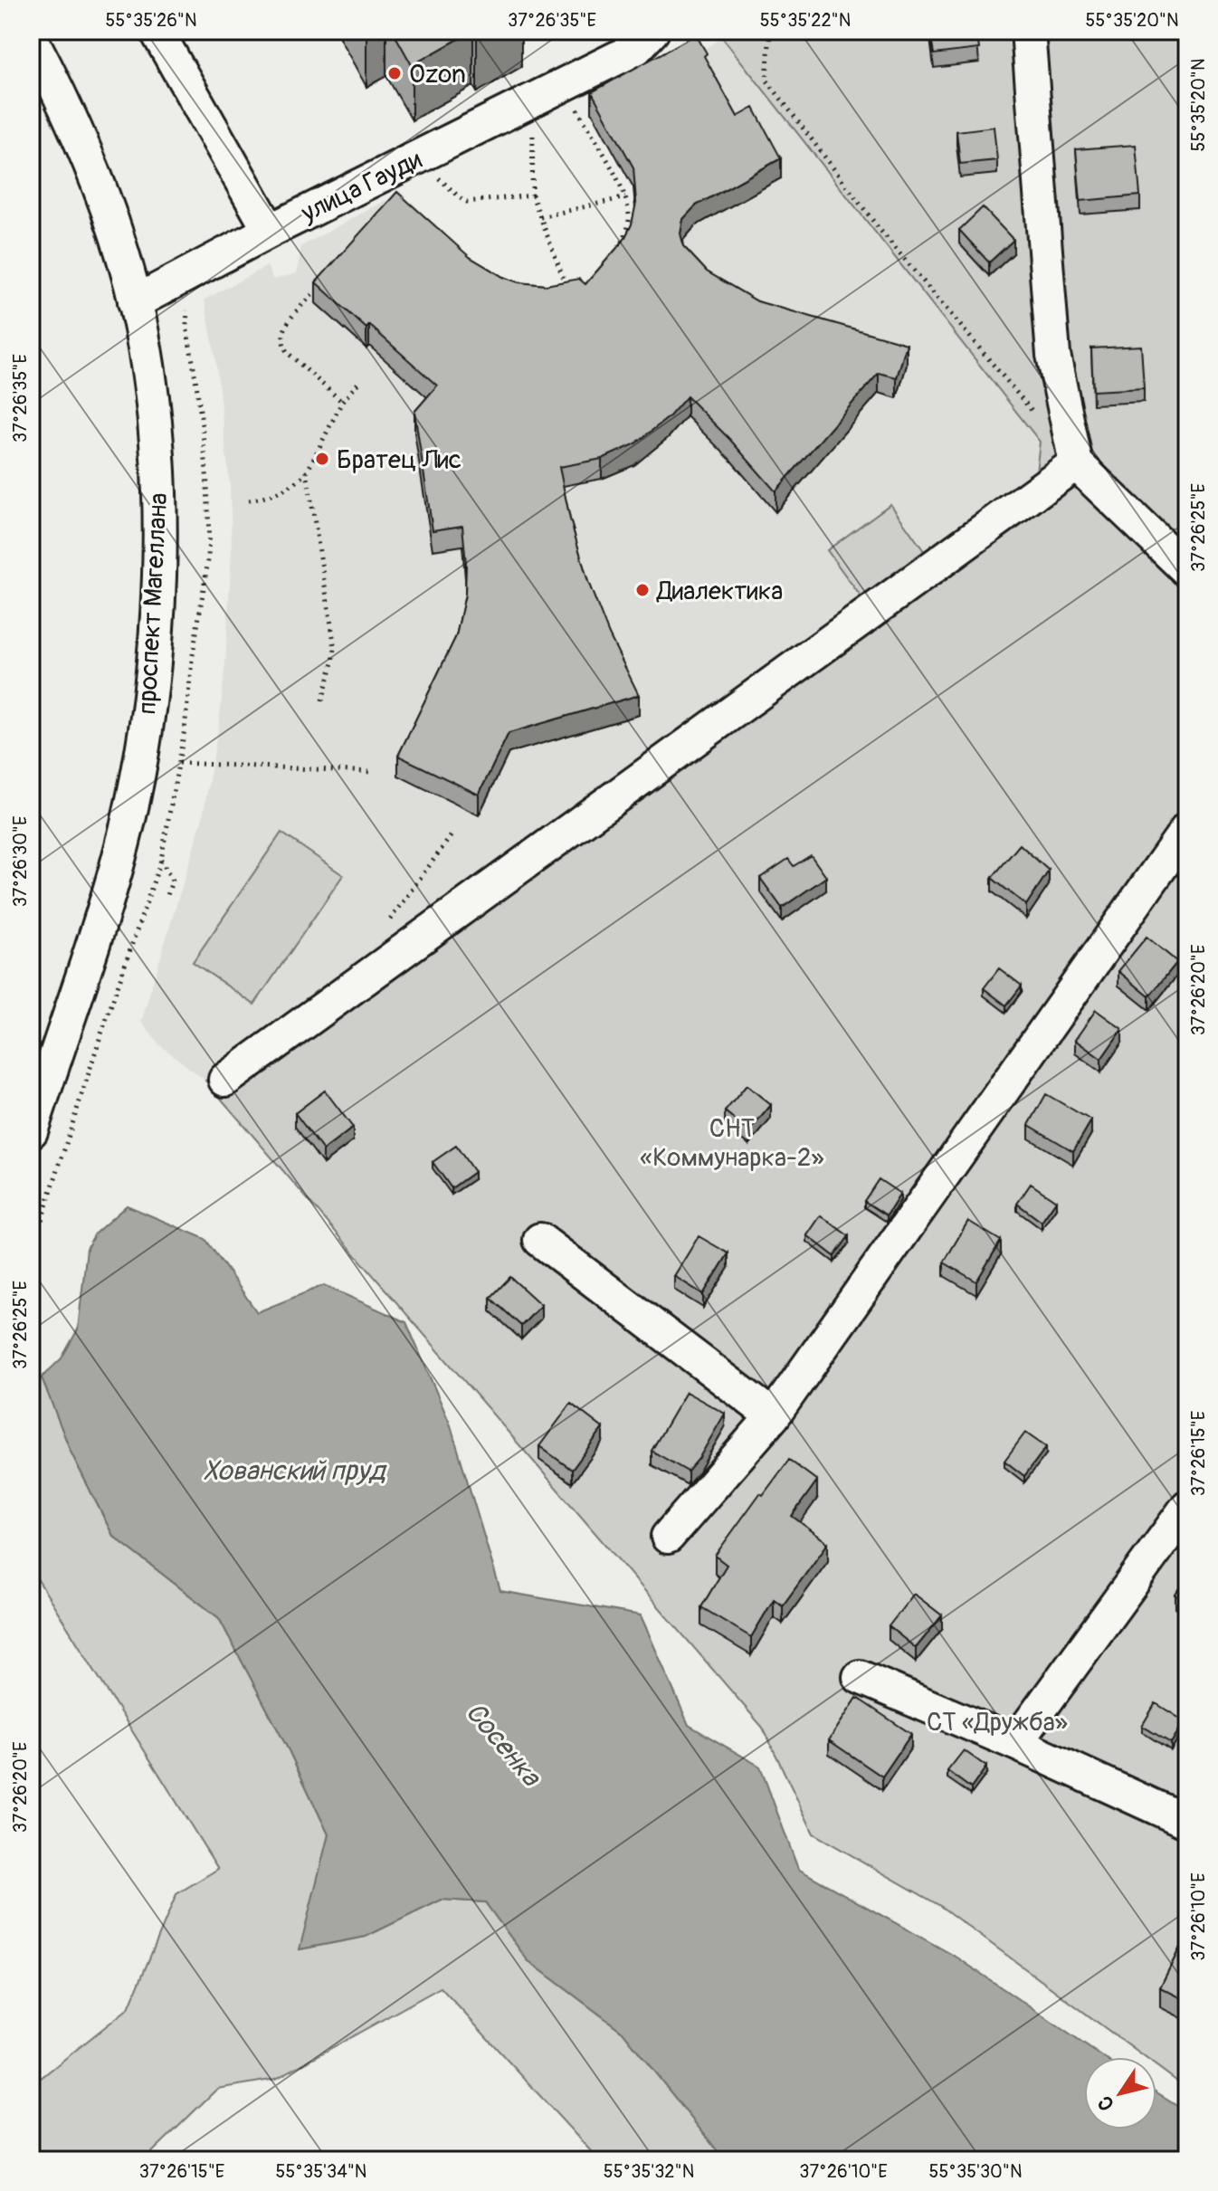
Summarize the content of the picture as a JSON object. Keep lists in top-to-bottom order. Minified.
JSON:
{"streets":{"street":["улица Гауди","проспект Магеллана"]},"water":["Хованский пруд","Сосенка"],"parks":["СНТ «Коммунарка-2»","СТ «Дружба»"],"places":["Ozon","Братец Лис","Диалектика"],"north":"bottom left","coordinates":["55°35'26\"N","37°26'35\"E","55°35'22\"N","55°35'20\"N","37°26'25\"E","37°26'30\"E","37°26'20\"E","37°26'15\"E","37°26'10\"E","55°35'34\"N","55°35'32\"N","55°35'30\"N"]}
